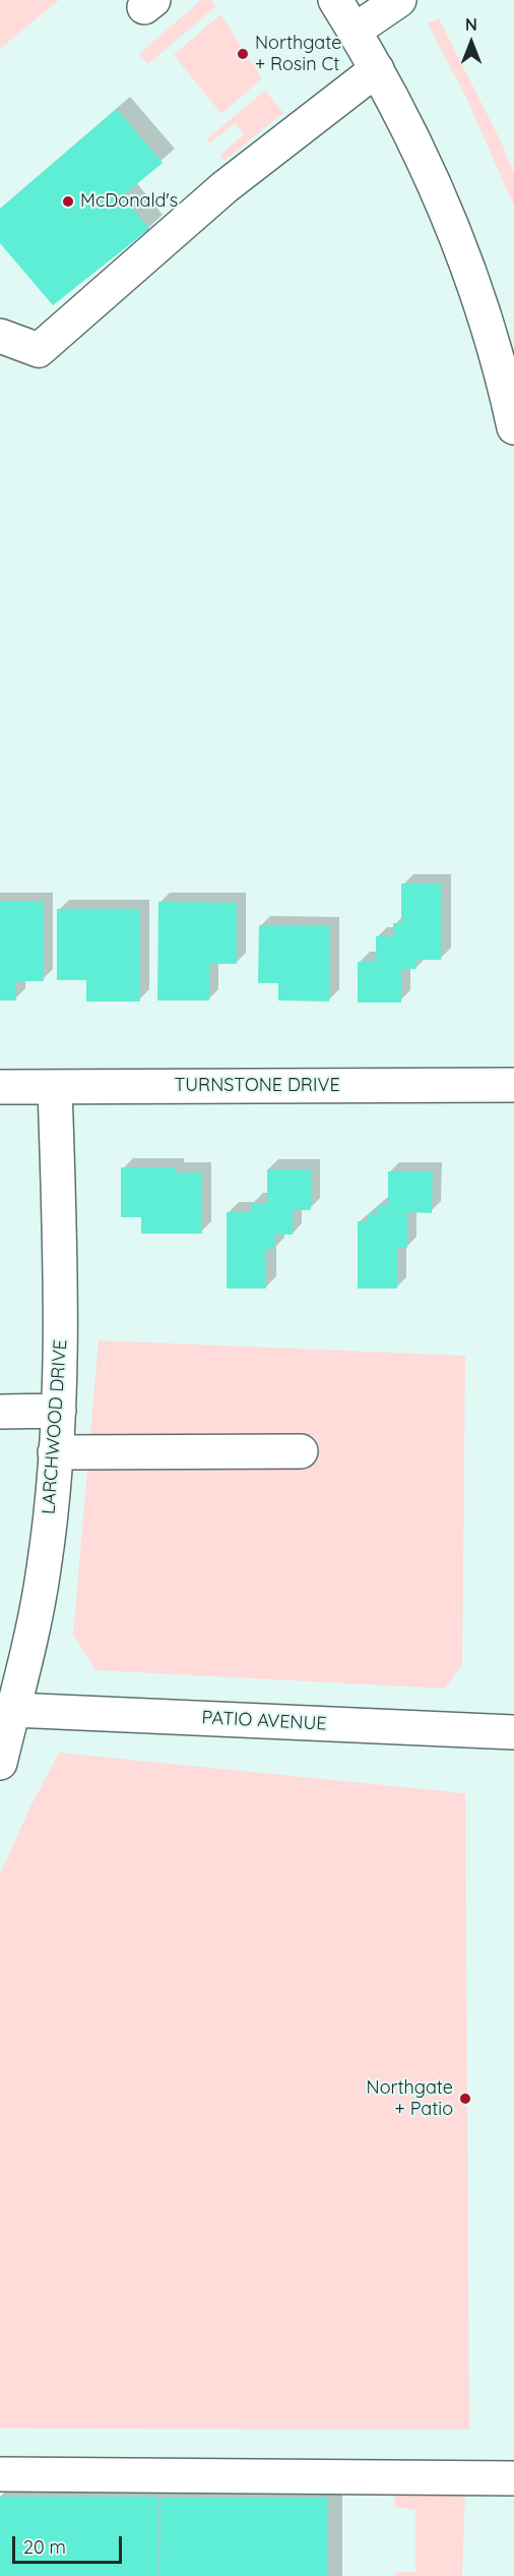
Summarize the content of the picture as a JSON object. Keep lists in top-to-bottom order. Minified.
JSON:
{"streets":{"street":["TURNSTONE DRIVE","LARCHWOOD DRIVE","PATIO AVENUE"]},"crossings":[["TURNSTONE DRIVE","LARCHWOOD DRIVE"],["LARCHWOOD DRIVE","PATIO AVENUE"]],"places":["Northgate + Rosin Ct","McDonald's","Northgate + Patio"],"scale_bar":"20 m","north":"top"}
